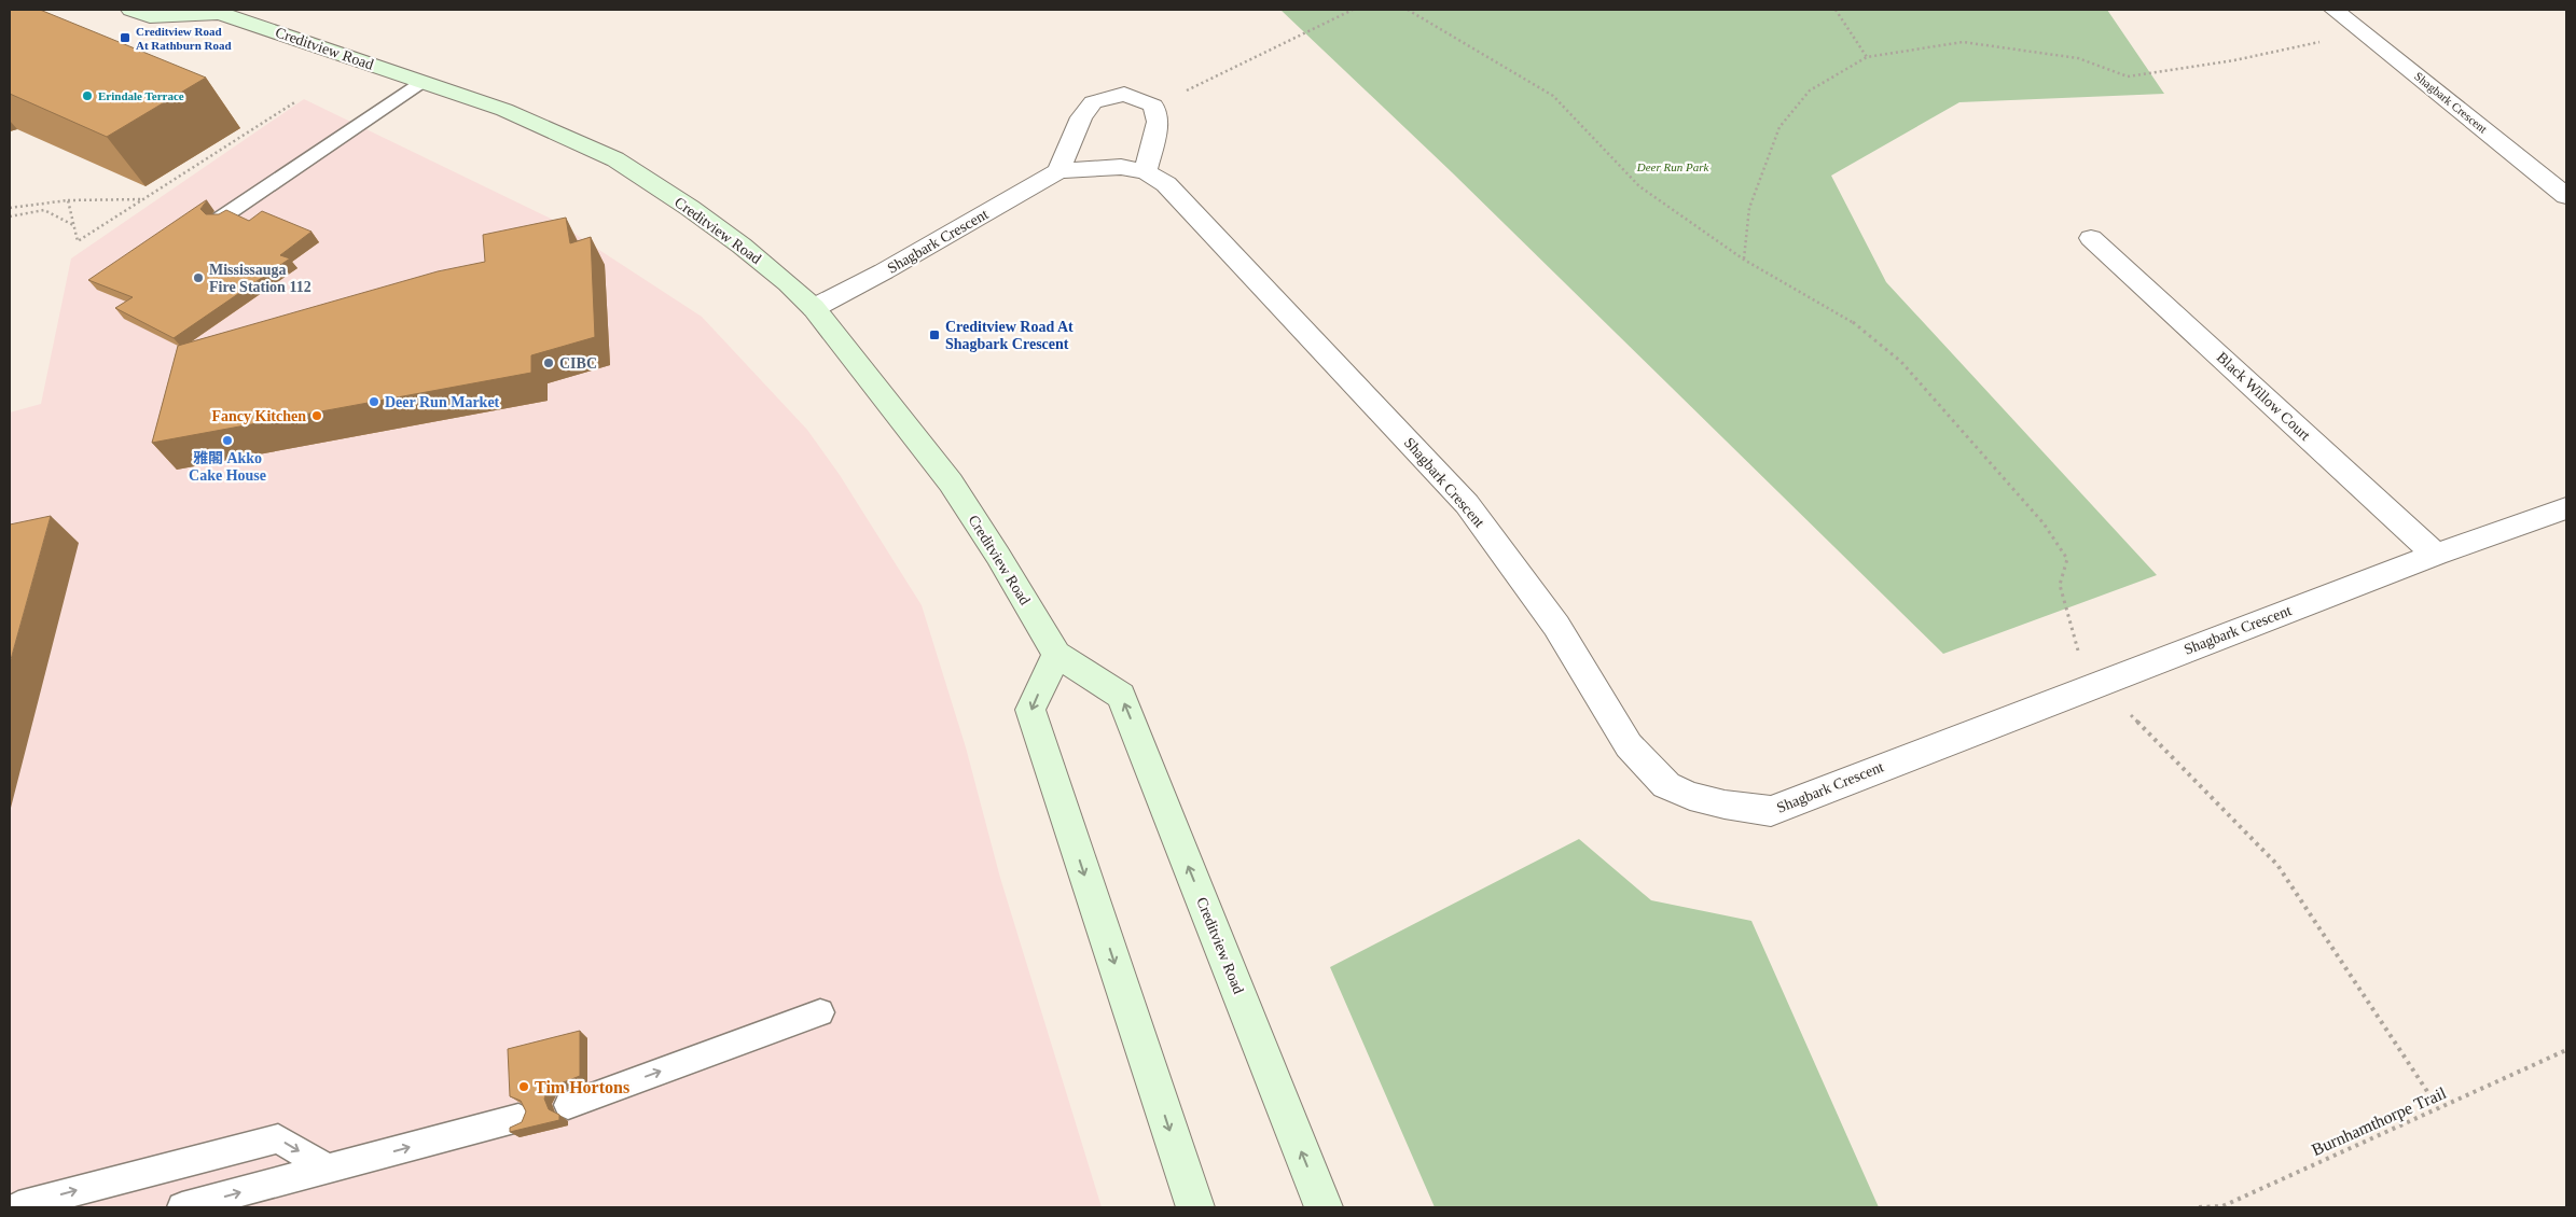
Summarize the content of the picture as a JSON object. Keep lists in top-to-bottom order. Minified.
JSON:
{"streets":{"main road":["Creditview Road"],"street":["Shagbark Crescent","Black Willow Court"],"path":["Burnhamthorpe Trail"]},"crossings":[["Creditview Road","Shagbark Crescent"],["Shagbark Crescent","Black Willow Court"]],"parks":["Deer Run Park"],"places":{"transit":["Creditview Road At Rathburn Road","Creditview Road At Shagbark Crescent"],"other":["Erindale Terrace","Mississauga Fire Station 112","CIBC","Deer Run Market","Fancy Kitchen","雅閣 Akko Cake House","Tim Hortons"]}}
